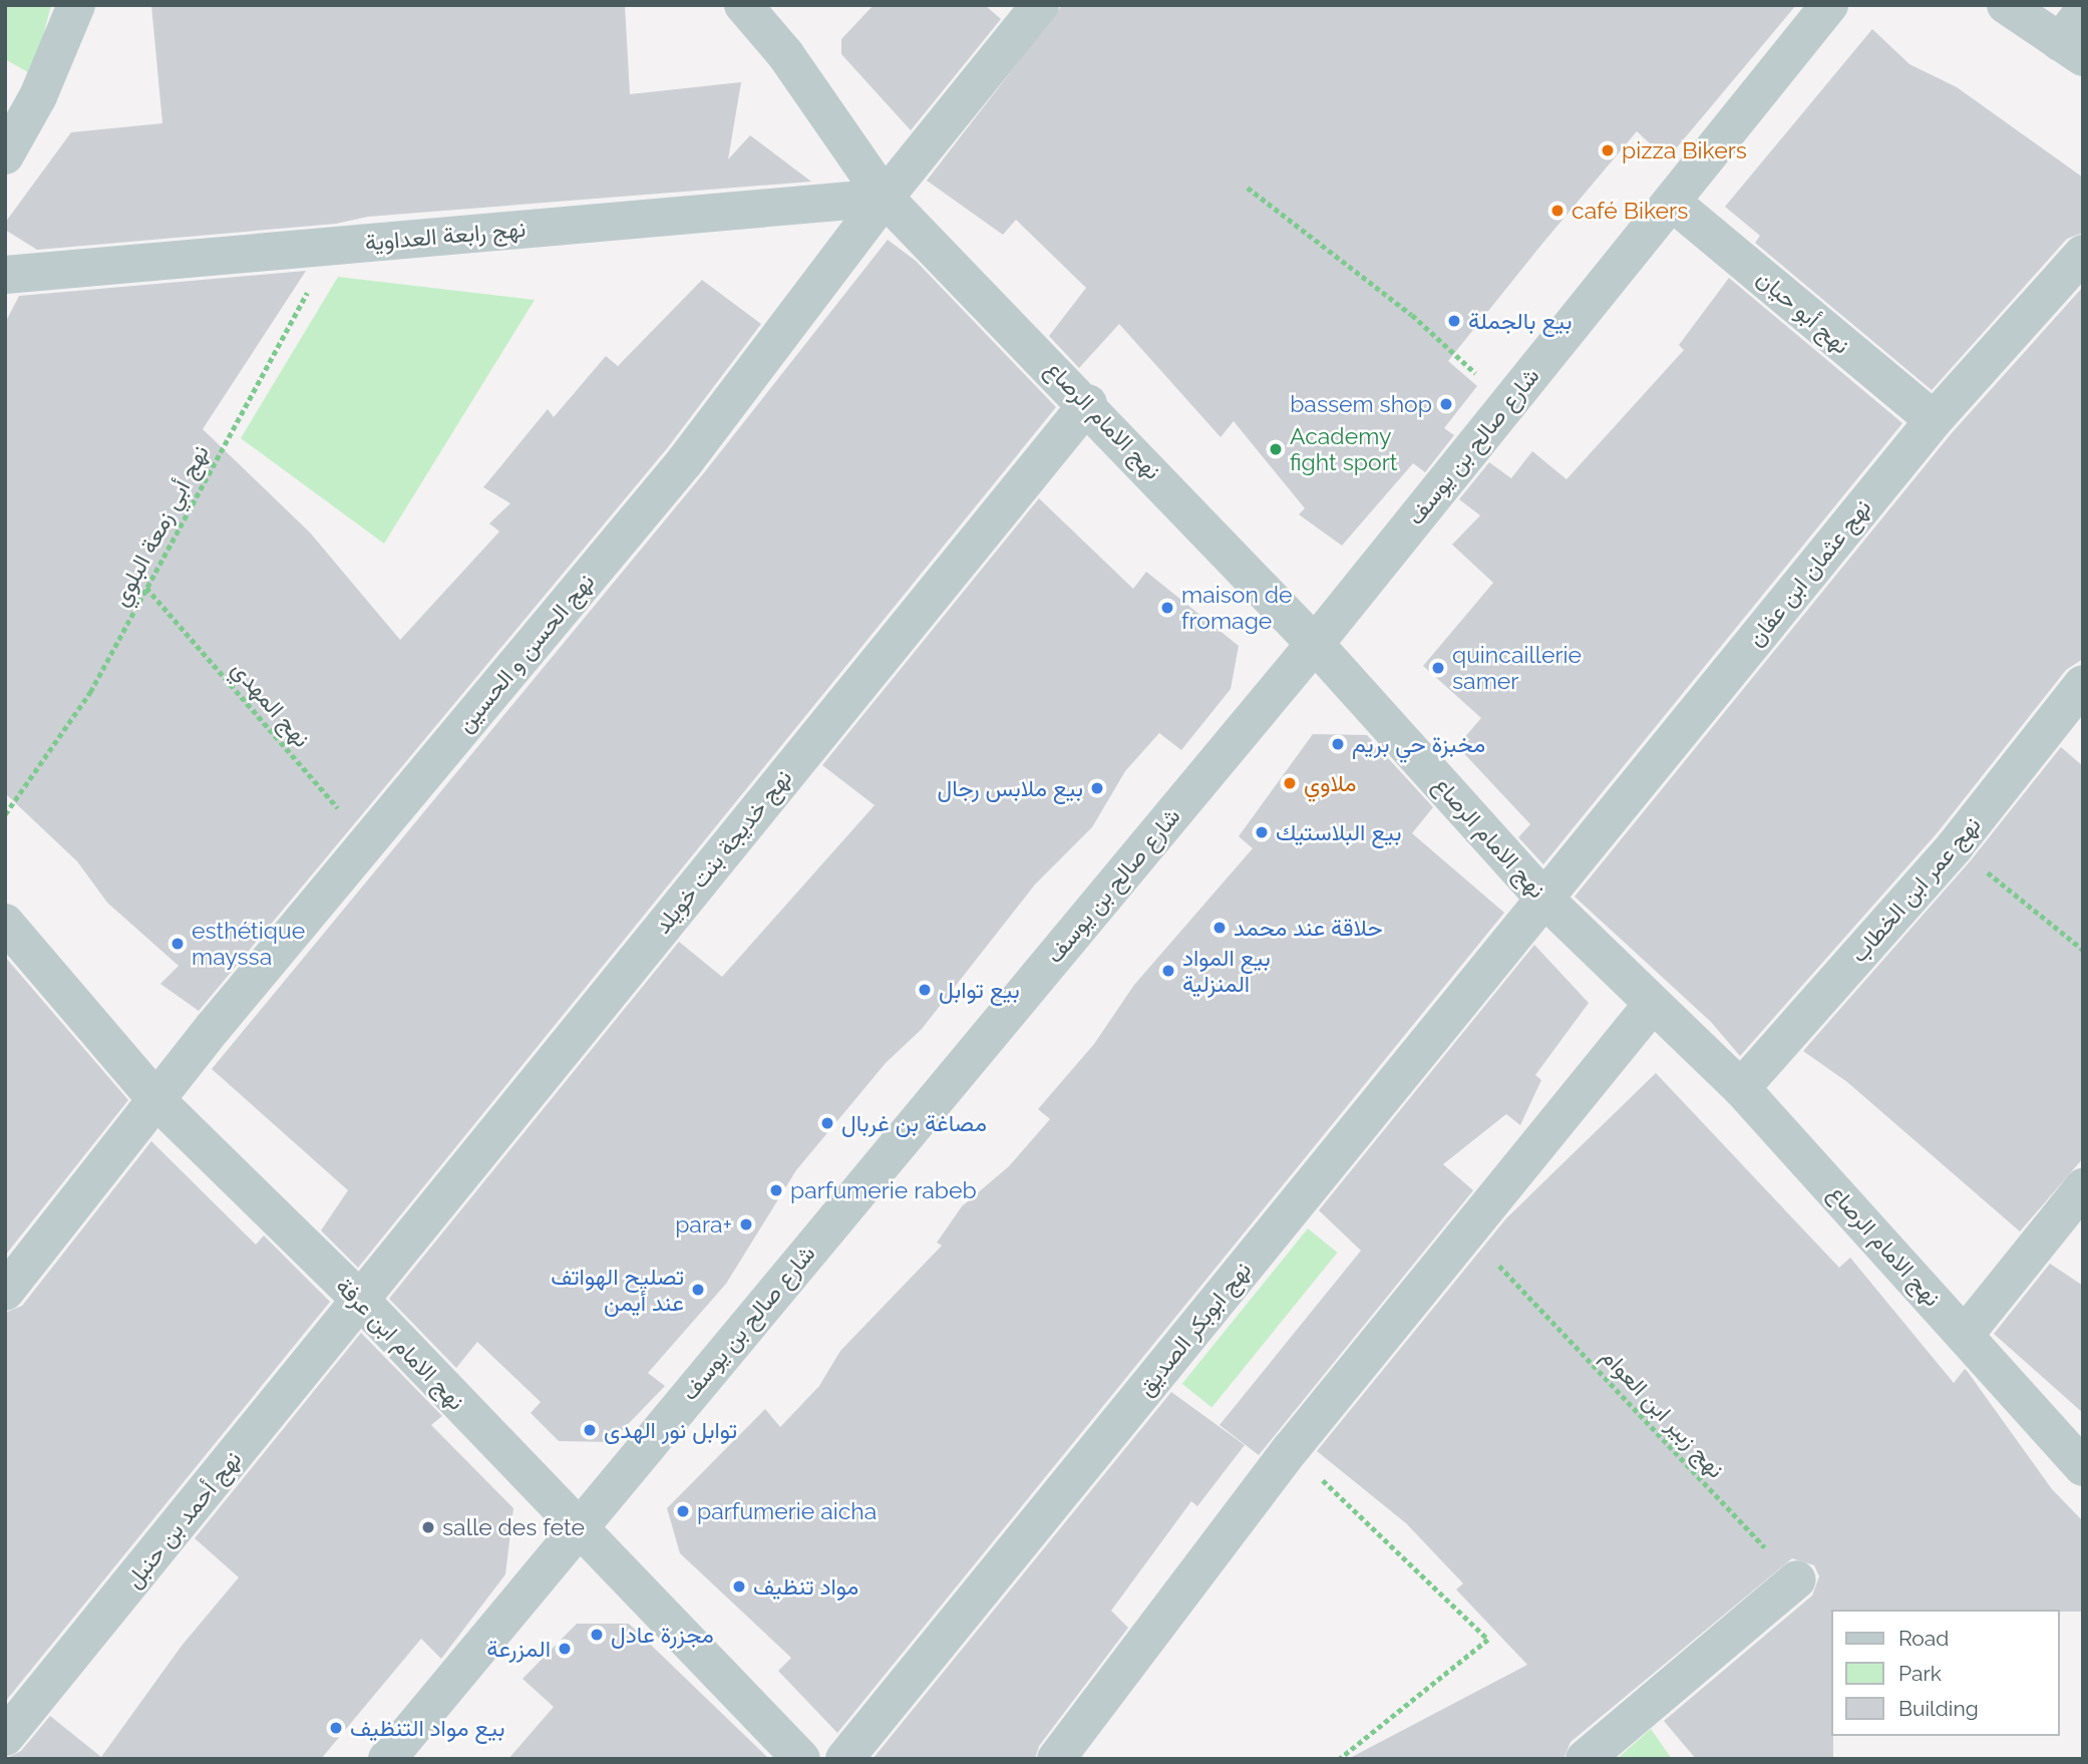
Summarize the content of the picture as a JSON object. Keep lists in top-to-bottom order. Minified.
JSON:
{"streets":{"street":["نهج رابعة العداوية","نهج أبو حيان","نهج الامام الرصاع","شارع صالح بن يوسف","نهج عثمان ابن عفان","نهج الحسن و الحسين","نهج خديجة بنت خويلد","نهج عمر ابن الخطاب","نهج ابوبكر الصديق","نهج الامام ابن عرفة","نهج أحمد بن حنبل"],"path":["نهج أبي زمعة البلوي","نهج المهدي","نهج زبير ابن العوام"]},"crossings":[["نهج رابعة العداوية","نهج الامام الرصاع"],["نهج رابعة العداوية","نهج أبي زمعة البلوي"],["نهج رابعة العداوية","نهج الحسن و الحسين"],["نهج أبو حيان","شارع صالح بن يوسف"],["نهج أبو حيان","نهج عثمان ابن عفان"],["نهج الامام الرصاع","شارع صالح بن يوسف"],["نهج الامام الرصاع","نهج عثمان ابن عفان"],["نهج الامام الرصاع","نهج الحسن و الحسين"],["نهج الامام الرصاع","نهج خديجة بنت خويلد"],["نهج الامام الرصاع","نهج عمر ابن الخطاب"],["نهج الامام الرصاع","نهج ابوبكر الصديق"],["شارع صالح بن يوسف","نهج الامام ابن عرفة"],["نهج أبي زمعة البلوي","نهج المهدي"],["نهج عثمان ابن عفان","نهج ابوبكر الصديق"],["نهج الحسن و الحسين","نهج المهدي"],["نهج الحسن و الحسين","نهج الامام ابن عرفة"],["نهج خديجة بنت خويلد","نهج الامام ابن عرفة"],["نهج خديجة بنت خويلد","نهج أحمد بن حنبل"],["نهج الامام ابن عرفة","نهج أحمد بن حنبل"]],"places":["pizza Bikers","café Bikers","بيع بالجملة","bassem shop","Academy fight sport","maison de fromage","quincaillerie samer","مخبزة حي بريم","ملاوي","بيع ملابس رجال","بيع البلاستيك","حلاقة عند محمد","esthétique mayssa","بيع المواد المنزلية","بيع توابل","مصاغة بن غربال","parfumerie rabeb","para+","تصليح الهواتف عند أيمن","توابل نور الهدى","parfumerie aicha","salle des fete","مواد تنظيف","مجزرة عادل","المزرعة","بيع مواد التنظيف"],"legend":["Road","Park","Building"]}
